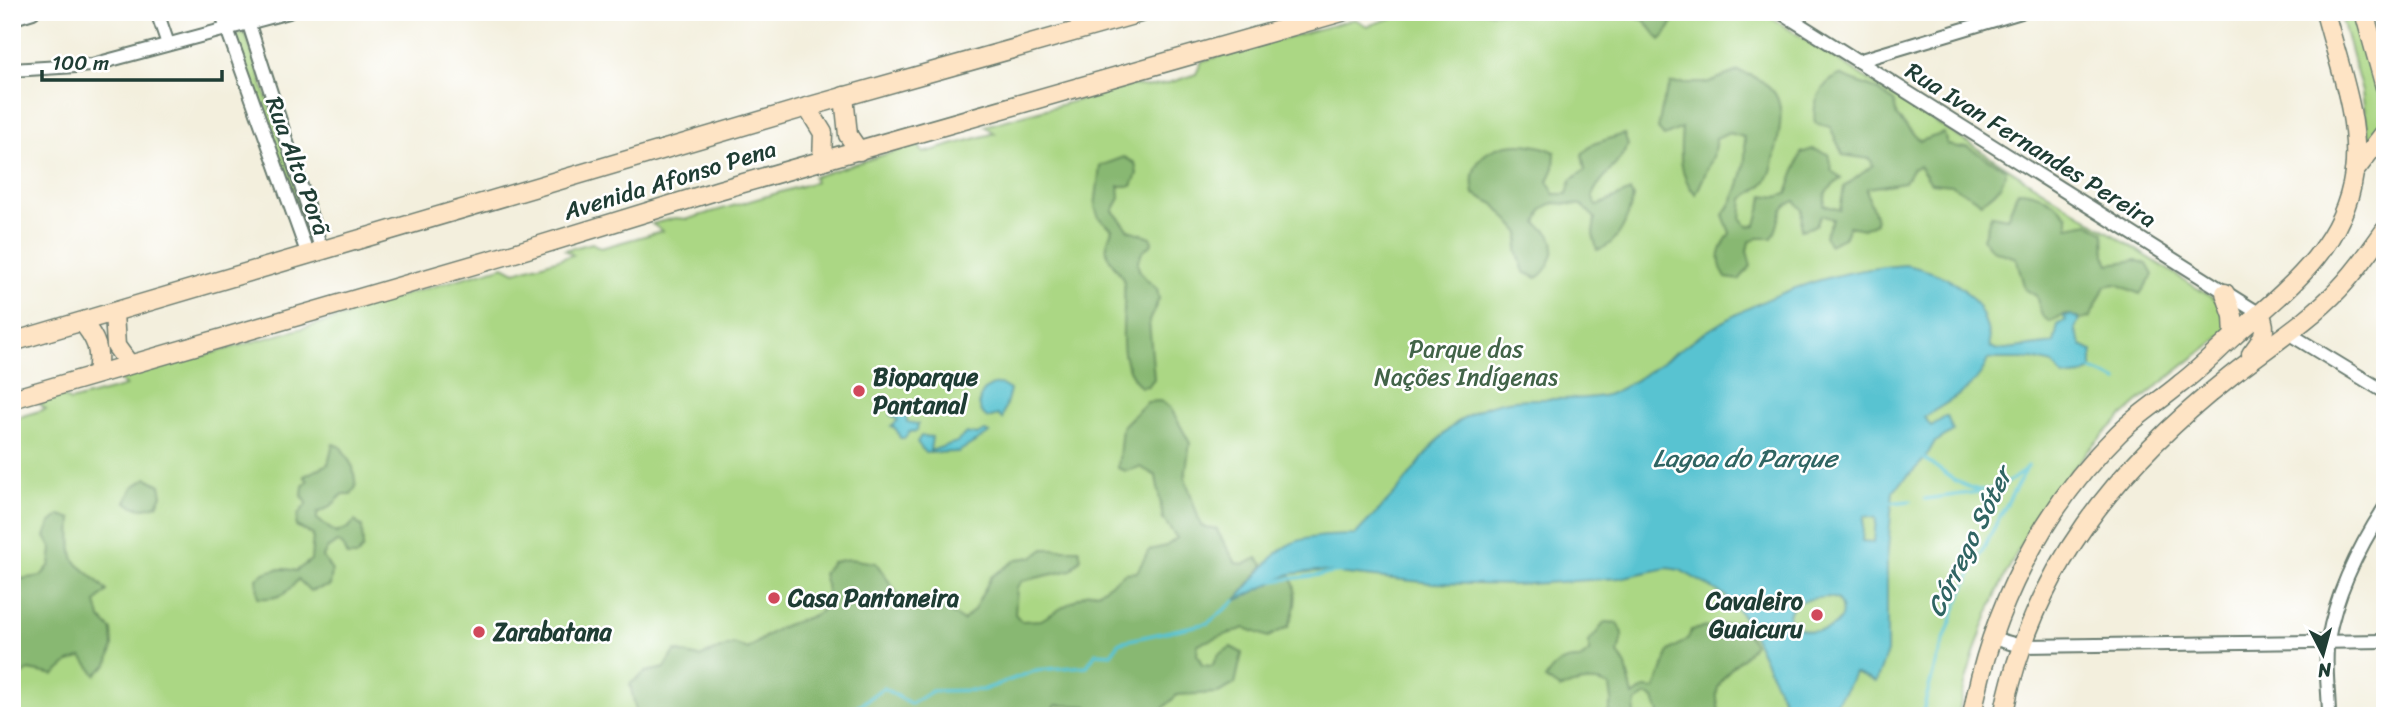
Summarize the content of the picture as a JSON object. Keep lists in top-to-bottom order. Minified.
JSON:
{"streets":{"main road":["Avenida Afonso Pena"],"street":["Rua Ivan Fernandes Pereira","Rua Alto Porã"]},"crossings":[["Rua Alto Porã","Avenida Afonso Pena"]],"water":["Lagoa do Parque","Córrego Sóter"],"parks":["Parque das Nações Indígenas"],"places":["Bioparque Pantanal","Casa Pantaneira","Cavaleiro Guaicuru","Zarabatana"],"scale_bar":"100 m","north":"bottom"}
